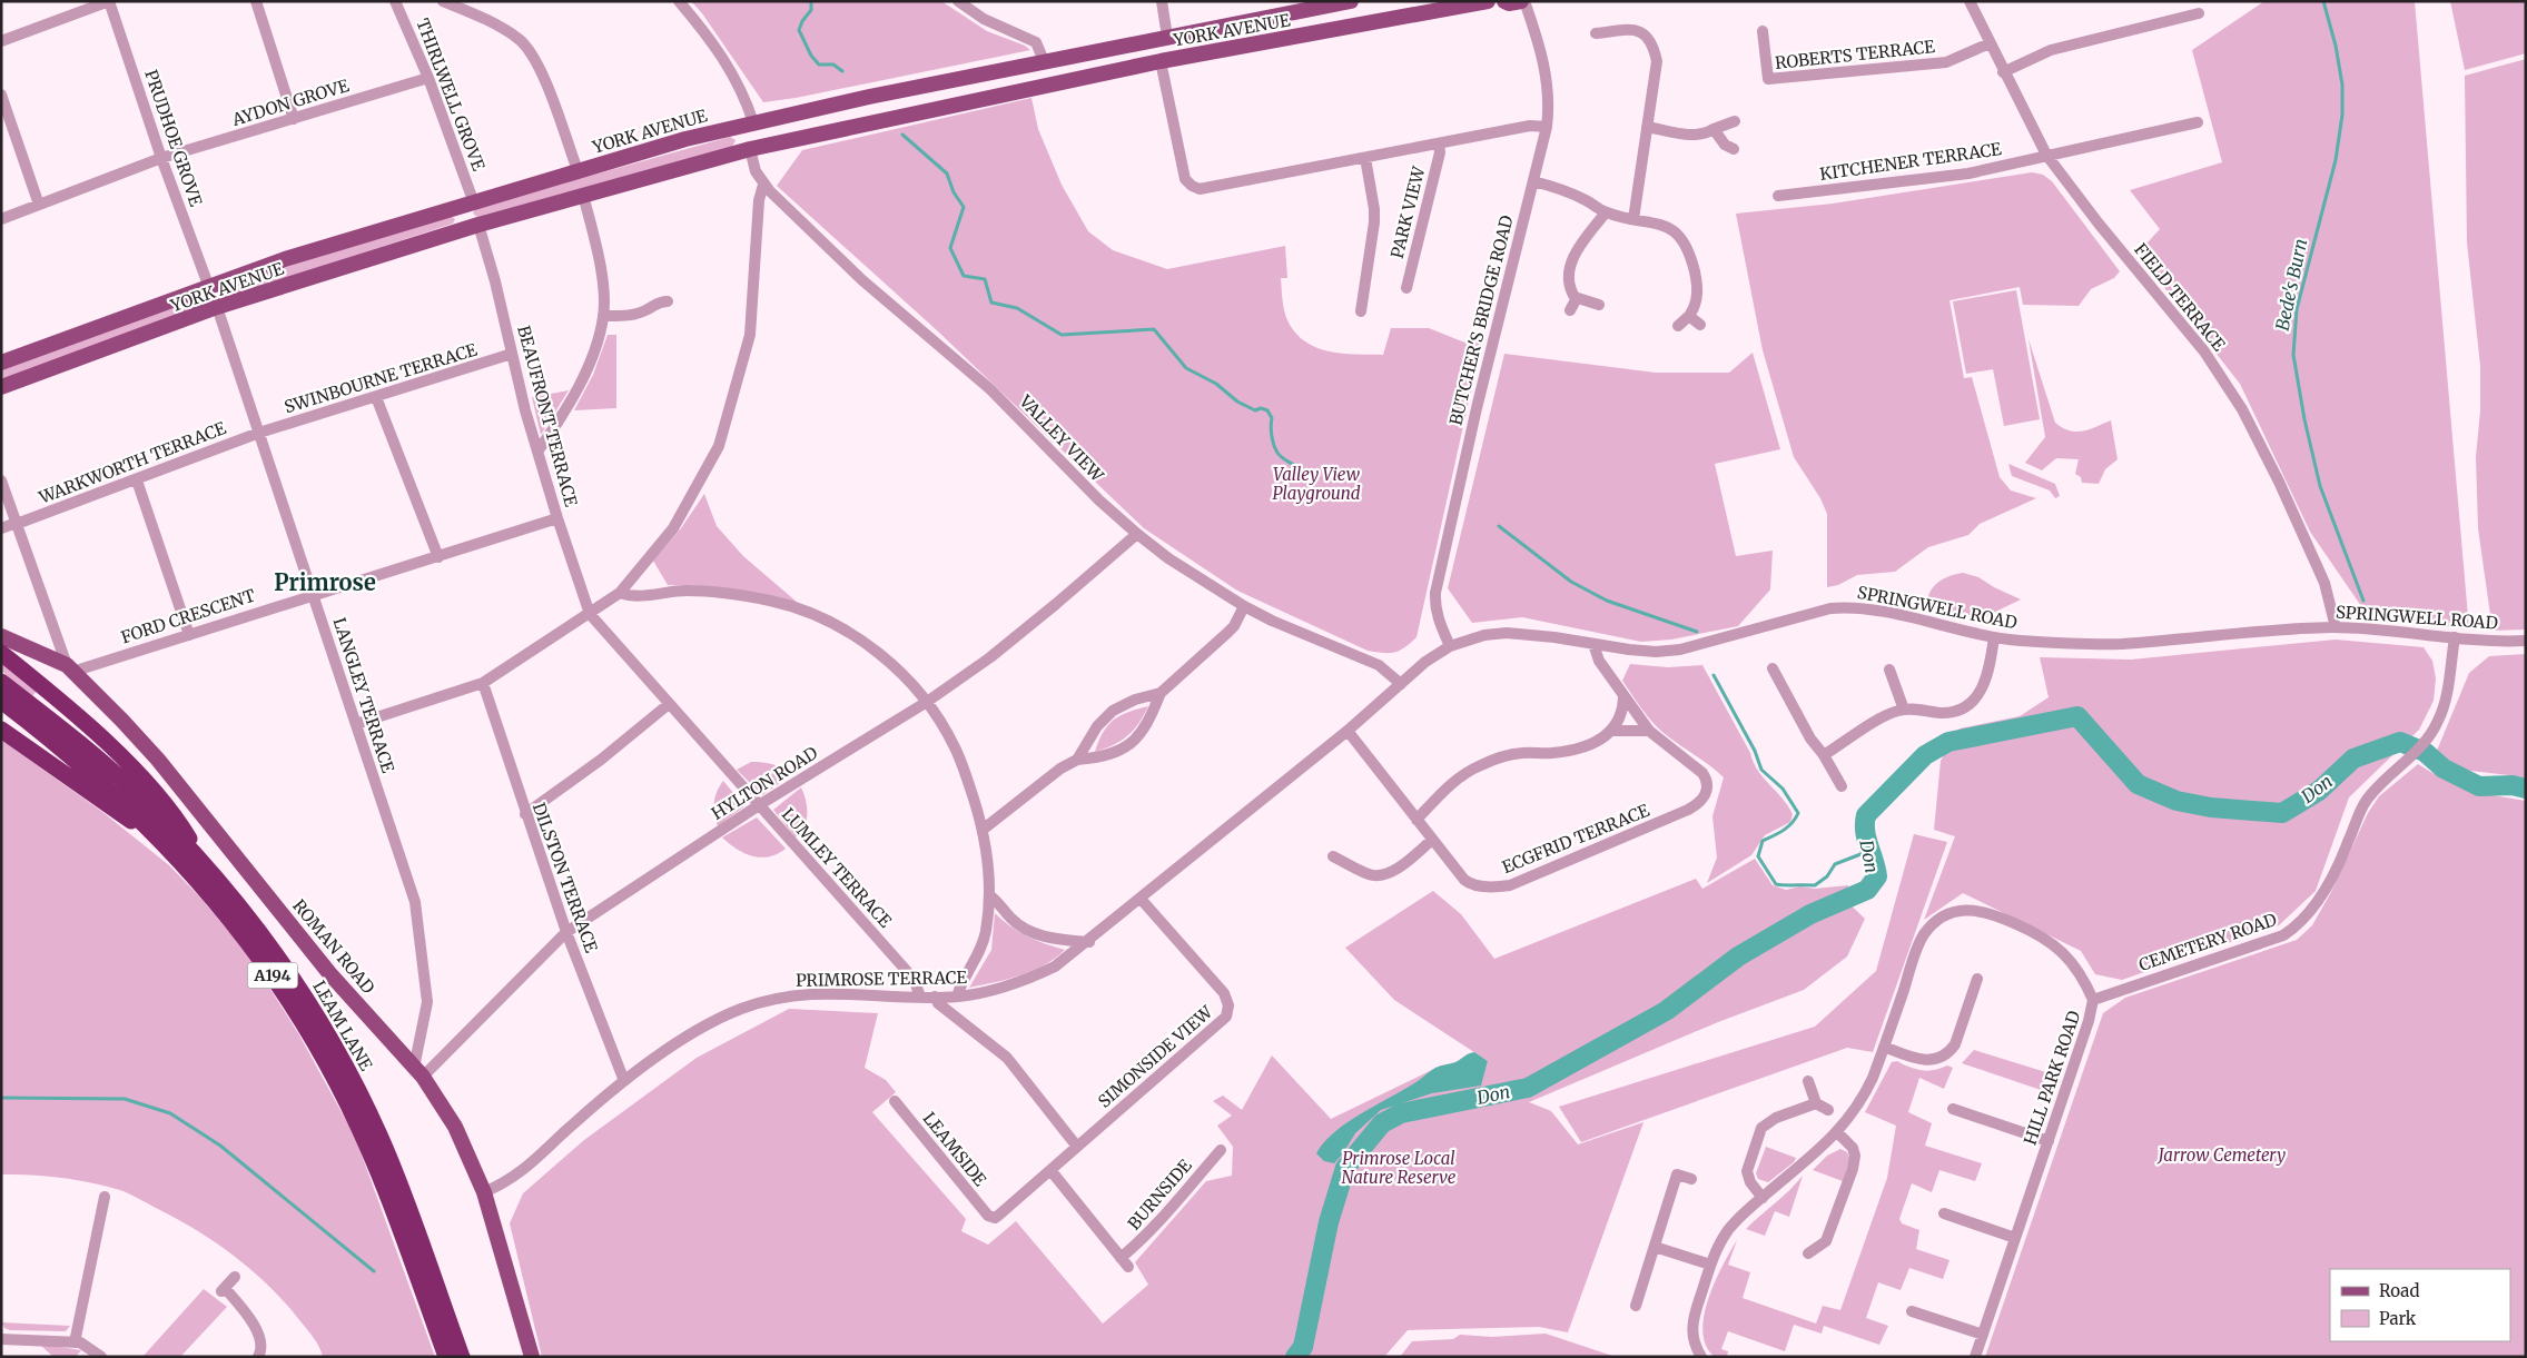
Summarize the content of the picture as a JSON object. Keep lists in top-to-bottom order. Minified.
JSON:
{"streets":{"highway":["A194","LEAM LANE"],"main road":["YORK AVENUE","ROMAN ROAD"],"street":["ROBERTS TERRACE","THIRLWELL GROVE","AYDON GROVE","PRUDHOE GROVE","KITCHENER TERRACE","PARK VIEW","FIELD TERRACE","BUTCHER'S BRIDGE ROAD","SWINBOURNE TERRACE","BEAUFRONT TERRACE","VALLEY VIEW","WARKWORTH TERRACE","SPRINGWELL ROAD","FORD CRESCENT","LANGLEY TERRACE","HYLTON ROAD","ECGFRID TERRACE","LUMLEY TERRACE","DILSTON TERRACE","CEMETERY ROAD","PRIMROSE TERRACE","SIMONSIDE VIEW","HILL PARK ROAD","LEAMSIDE","BURNSIDE"]},"crossings":[["YORK AVENUE","THIRLWELL GROVE"],["YORK AVENUE","PRUDHOE GROVE"],["YORK AVENUE","BEAUFRONT TERRACE"],["YORK AVENUE","VALLEY VIEW"],["YORK AVENUE","LANGLEY TERRACE"],["ROBERTS TERRACE","FIELD TERRACE"],["THIRLWELL GROVE","AYDON GROVE"],["AYDON GROVE","PRUDHOE GROVE"],["KITCHENER TERRACE","FIELD TERRACE"],["FIELD TERRACE","SPRINGWELL ROAD"],["BUTCHER'S BRIDGE ROAD","SPRINGWELL ROAD"],["SWINBOURNE TERRACE","BEAUFRONT TERRACE"],["SWINBOURNE TERRACE","WARKWORTH TERRACE"],["SWINBOURNE TERRACE","LANGLEY TERRACE"],["BEAUFRONT TERRACE","FORD CRESCENT"],["BEAUFRONT TERRACE","LUMLEY TERRACE"],["VALLEY VIEW","SPRINGWELL ROAD"],["VALLEY VIEW","HYLTON ROAD"],["VALLEY VIEW","PRIMROSE TERRACE"],["WARKWORTH TERRACE","LANGLEY TERRACE"],["SPRINGWELL ROAD","CEMETERY ROAD"],["SPRINGWELL ROAD","PRIMROSE TERRACE"],["FORD CRESCENT","LANGLEY TERRACE"],["FORD CRESCENT","ROMAN ROAD"],["LANGLEY TERRACE","HYLTON ROAD"],["LANGLEY TERRACE","ROMAN ROAD"],["HYLTON ROAD","LUMLEY TERRACE"],["HYLTON ROAD","DILSTON TERRACE"],["HYLTON ROAD","ROMAN ROAD"],["ECGFRID TERRACE","PRIMROSE TERRACE"],["LUMLEY TERRACE","PRIMROSE TERRACE"],["DILSTON TERRACE","PRIMROSE TERRACE"],["CEMETERY ROAD","HILL PARK ROAD"],["ROMAN ROAD","PRIMROSE TERRACE"],["A194","LEAM LANE"],["PRIMROSE TERRACE","SIMONSIDE VIEW"],["SIMONSIDE VIEW","LEAMSIDE"],["SIMONSIDE VIEW","BURNSIDE"]],"districts":["Primrose"],"water":["Bede's Burn","Don"],"parks":["Valley View Playground","Jarrow Cemetery","Primrose Local Nature Reserve"],"legend":["Road","Park"]}
